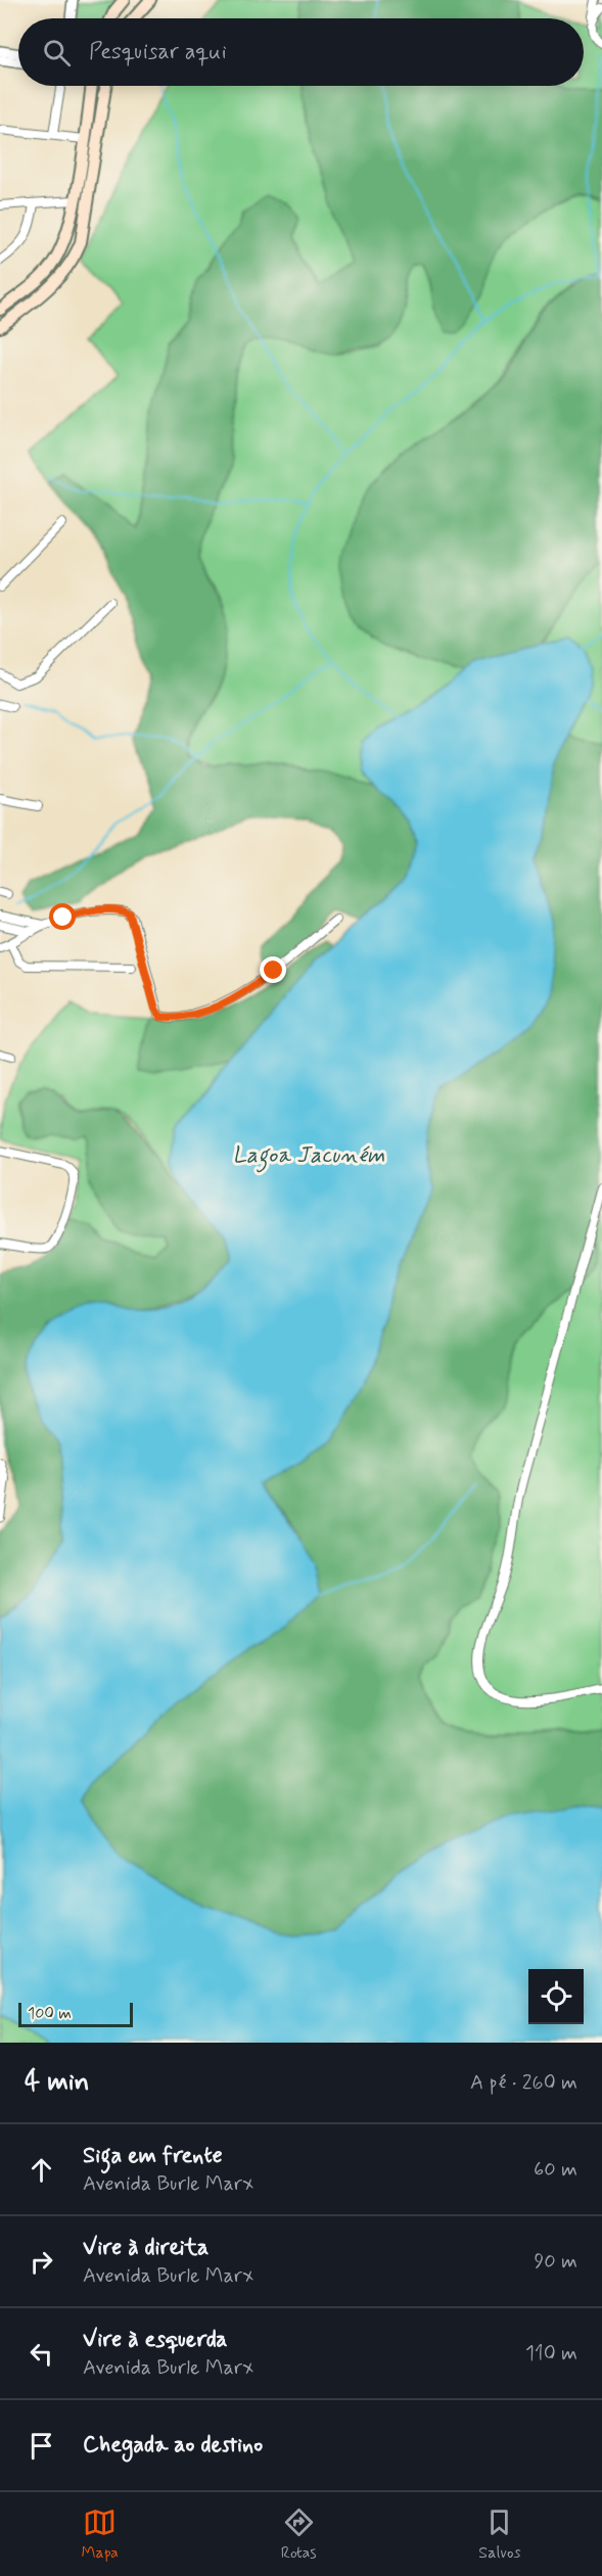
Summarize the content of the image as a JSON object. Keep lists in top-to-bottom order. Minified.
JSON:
{"water":["Lagoa Jacuném"],"scale_bar":"100 m","page":{"search":"Pesquisar aqui","scale":"100 m","heading":["4 min","A pé · 260 m"],"list":[["Siga em frente","Avenida Burle Marx","60 m"],["Vire à direita","Avenida Burle Marx","90 m"],["Vire à esquerda","Avenida Burle Marx","110 m"],"Chegada ao destino"],"nav":["Mapa","Rotas","Salvos"]}}
